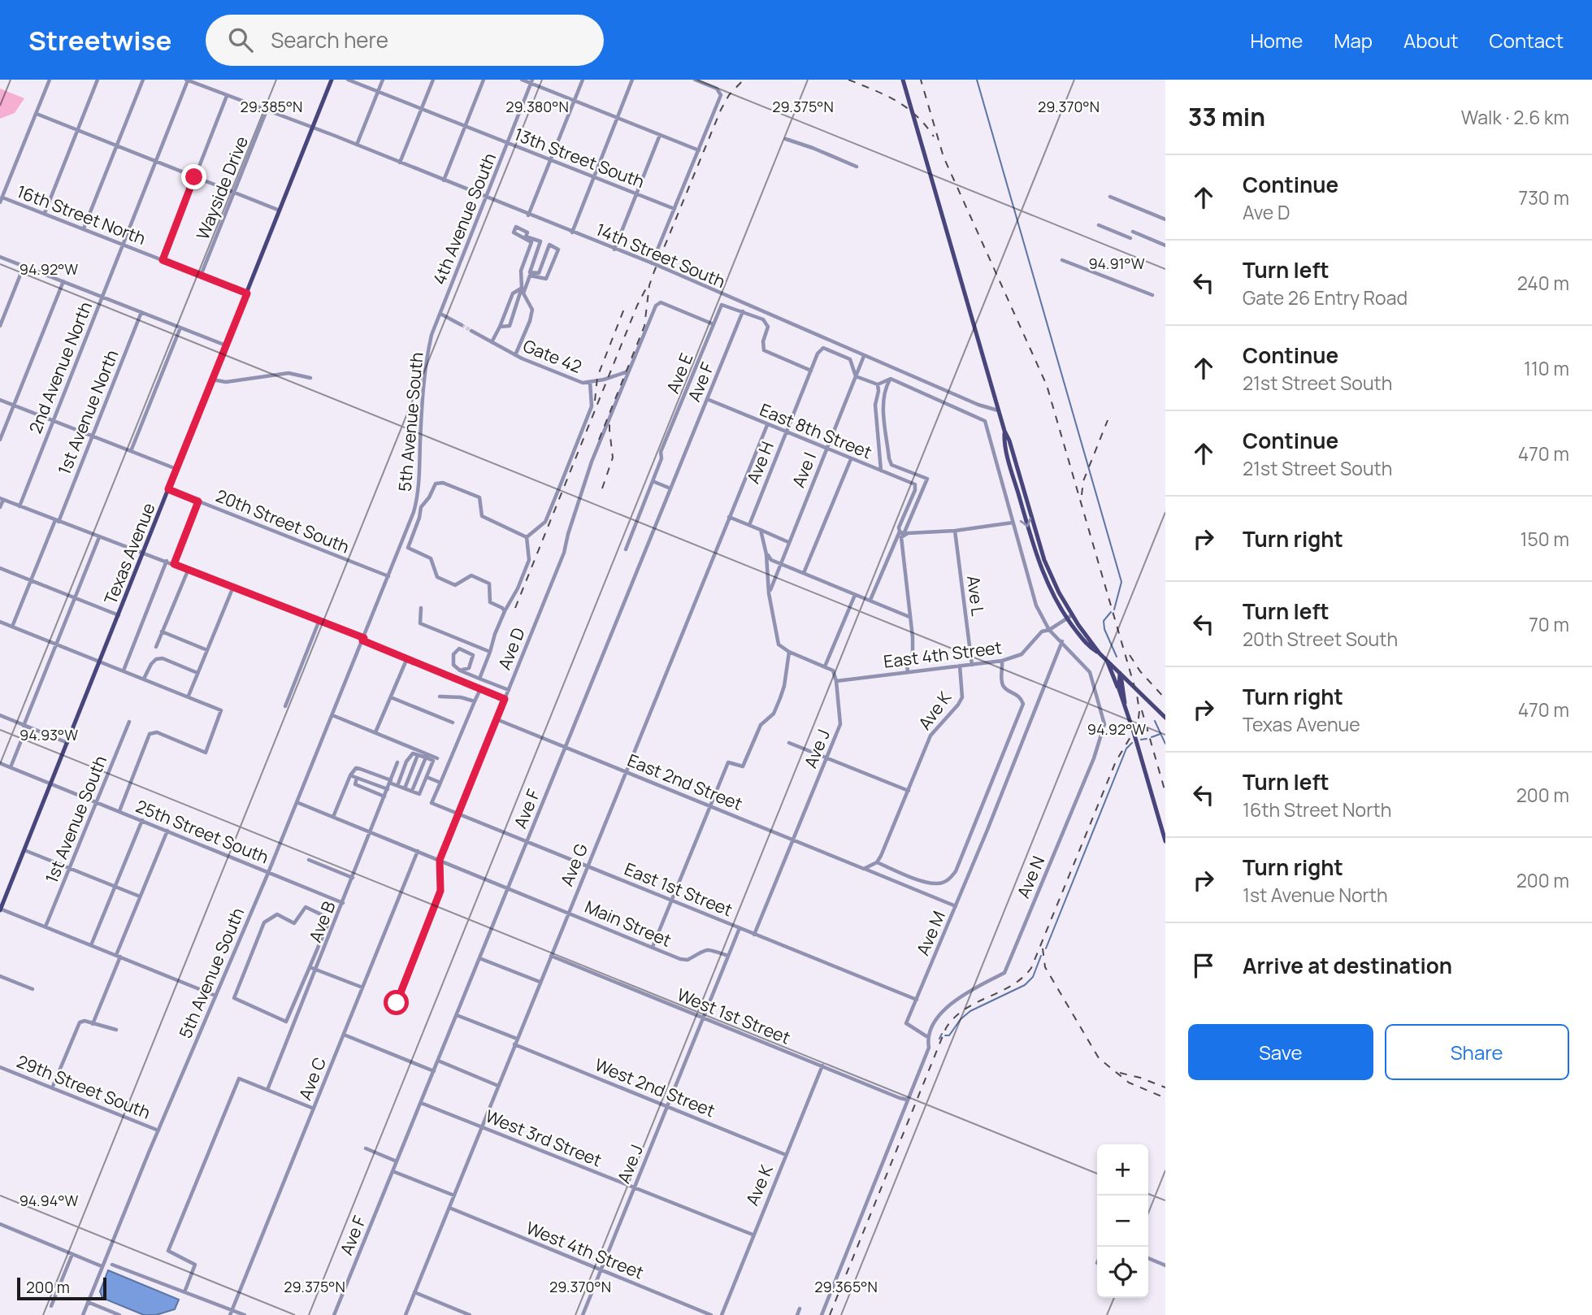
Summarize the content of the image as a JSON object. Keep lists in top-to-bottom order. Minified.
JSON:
{"streets":{"main road":["Texas Avenue"],"street":["13th Street South","Wayside Drive","16th Street North","4th Avenue South","14th Street South","Gate 42","2nd Avenue North","Ave E","Ave F","1st Avenue North","5th Avenue South","East 8th Street","Ave H","Ave I","20th Street South","Ave L","Ave D","East 4th Street","Ave K","Ave J","East 2nd Street","1st Avenue South","25th Street South","Ave G","Ave N","East 1st Street","Ave B","Main Street","Ave M","West 1st Street","Ave C","29th Street South","West 2nd Street","West 3rd Street","West 4th Street"]},"crossings":[["13th Street South","4th Avenue South"],["Wayside Drive","16th Street North"],["Wayside Drive","14th Street South"],["16th Street North","2nd Avenue North"],["16th Street North","Texas Avenue"],["4th Avenue South","14th Street South"],["4th Avenue South","5th Avenue South"],["14th Street South","2nd Avenue North"],["14th Street South","Ave I"],["14th Street South","Texas Avenue"],["Gate 42","Ave D"],["Ave E","Ave F"],["Ave E","Ave D"],["Ave F","East 8th Street"],["Ave F","East 2nd Street"],["Ave F","East 1st Street"],["Ave F","Main Street"],["Ave F","West 3rd Street"],["5th Avenue South","20th Street South"],["5th Avenue South","25th Street South"],["5th Avenue South","Main Street"],["5th Avenue South","29th Street South"],["East 8th Street","Ave H"],["East 8th Street","Ave I"],["East 8th Street","Ave G"],["Ave H","Ave I"],["20th Street South","Texas Avenue"],["Texas Avenue","25th Street South"],["Ave L","East 4th Street"],["Ave D","East 2nd Street"],["Ave D","East 1st Street"],["Ave D","Main Street"],["East 4th Street","Ave K"],["East 4th Street","Ave J"],["East 4th Street","Ave N"],["Ave K","West 1st Street"],["Ave K","West 2nd Street"],["Ave K","West 3rd Street"],["Ave J","East 2nd Street"],["Ave J","East 1st Street"],["Ave J","Main Street"],["Ave J","West 1st Street"],["Ave J","West 2nd Street"],["Ave J","West 3rd Street"],["Ave J","West 4th Street"],["East 2nd Street","Ave G"],["East 2nd Street","Ave M"],["1st Avenue South","25th Street South"],["25th Street South","Ave B"],["Ave G","East 1st Street"],["Ave G","Main Street"],["Ave G","West 1st Street"],["Ave G","West 2nd Street"],["Ave G","West 3rd Street"],["Ave G","West 4th Street"],["Ave N","Ave M"],["Ave N","West 1st Street"],["East 1st Street","Ave M"],["Ave B","Main Street"],["Main Street","Ave C"]],"scale_bar":"200 m","page":{"header":"Streetwise","search":"Search here","nav":["Home","Map","About","Contact"],"heading":["33 min","Walk · 2.6 km"],"list":[["Continue","Ave D","730 m"],["Turn left","Gate 26 Entry Road","240 m"],["Continue","21st Street South","110 m"],["Continue","21st Street South","470 m"],["Turn right","150 m"],["Turn left","20th Street South","70 m"],["Turn right","Texas Avenue","470 m"],["Turn left","16th Street North","200 m"],["Turn right","1st Avenue North","200 m"],"Arrive at destination"],"buttons":["Save","Share"],"map_buttons":["+","−"],"scale":"200 m"},"coordinates":["29.385°N","29.380°N","29.375°N","29.370°N","94.91°W","94.92°W","94.93°W","94.94°W","29.365°N"]}
